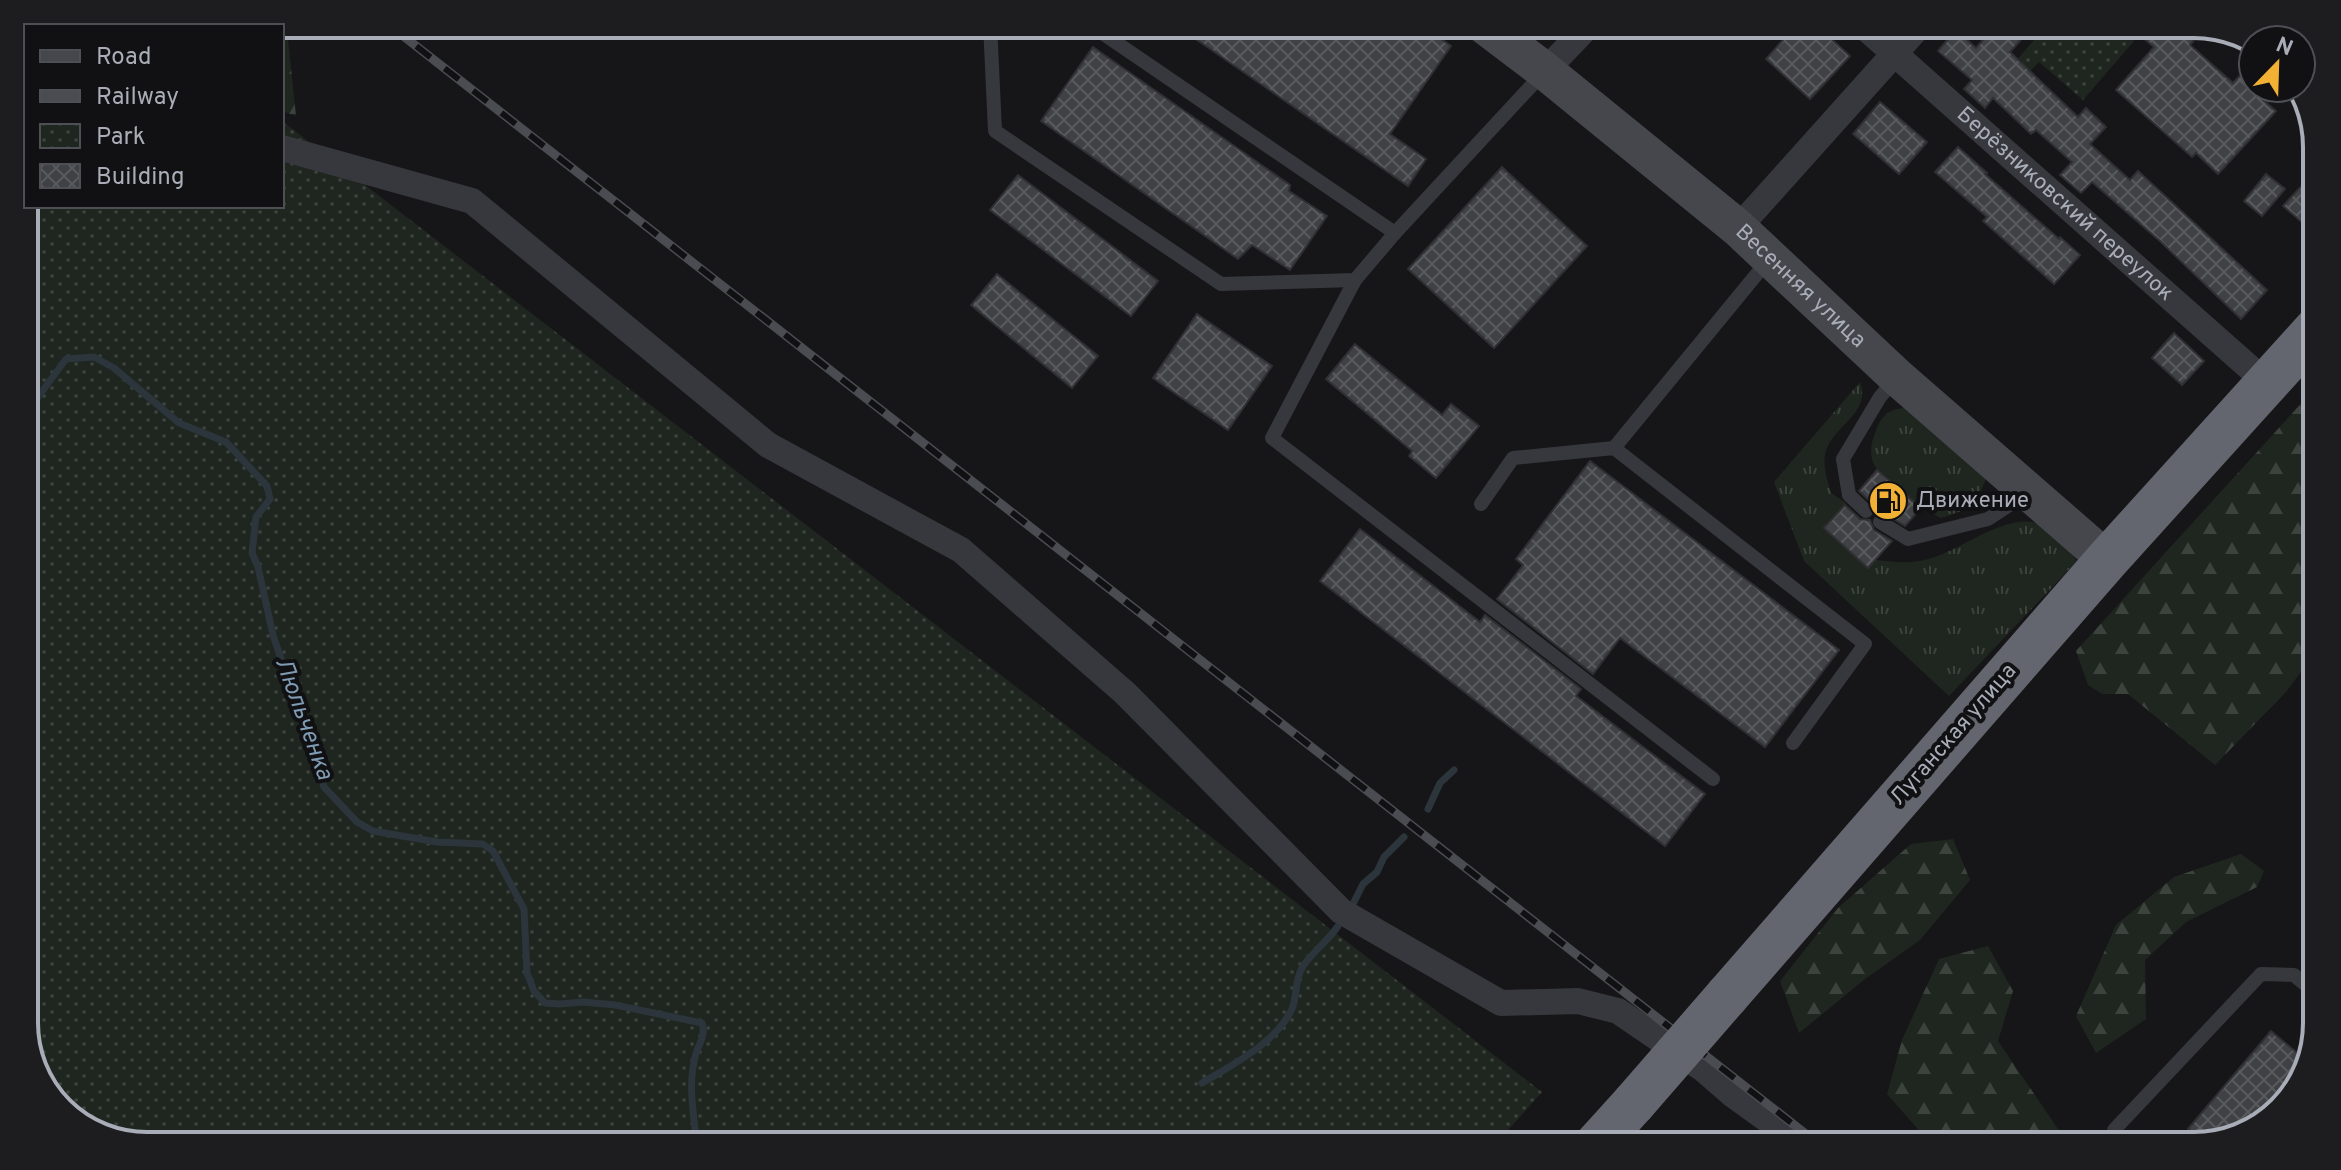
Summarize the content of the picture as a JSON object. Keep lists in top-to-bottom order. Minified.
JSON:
{"streets":{"highway":["Луганская улица"],"street":["Берёзниковский переулок","Весенняя улица"]},"crossings":[["Берёзниковский переулок","Луганская улица"],["Весенняя улица","Луганская улица"]],"water":["Люльченка"],"places":{"fuel station":["Движение"]},"legend":["Road","Railway","Park","Building"],"north":"top right"}
